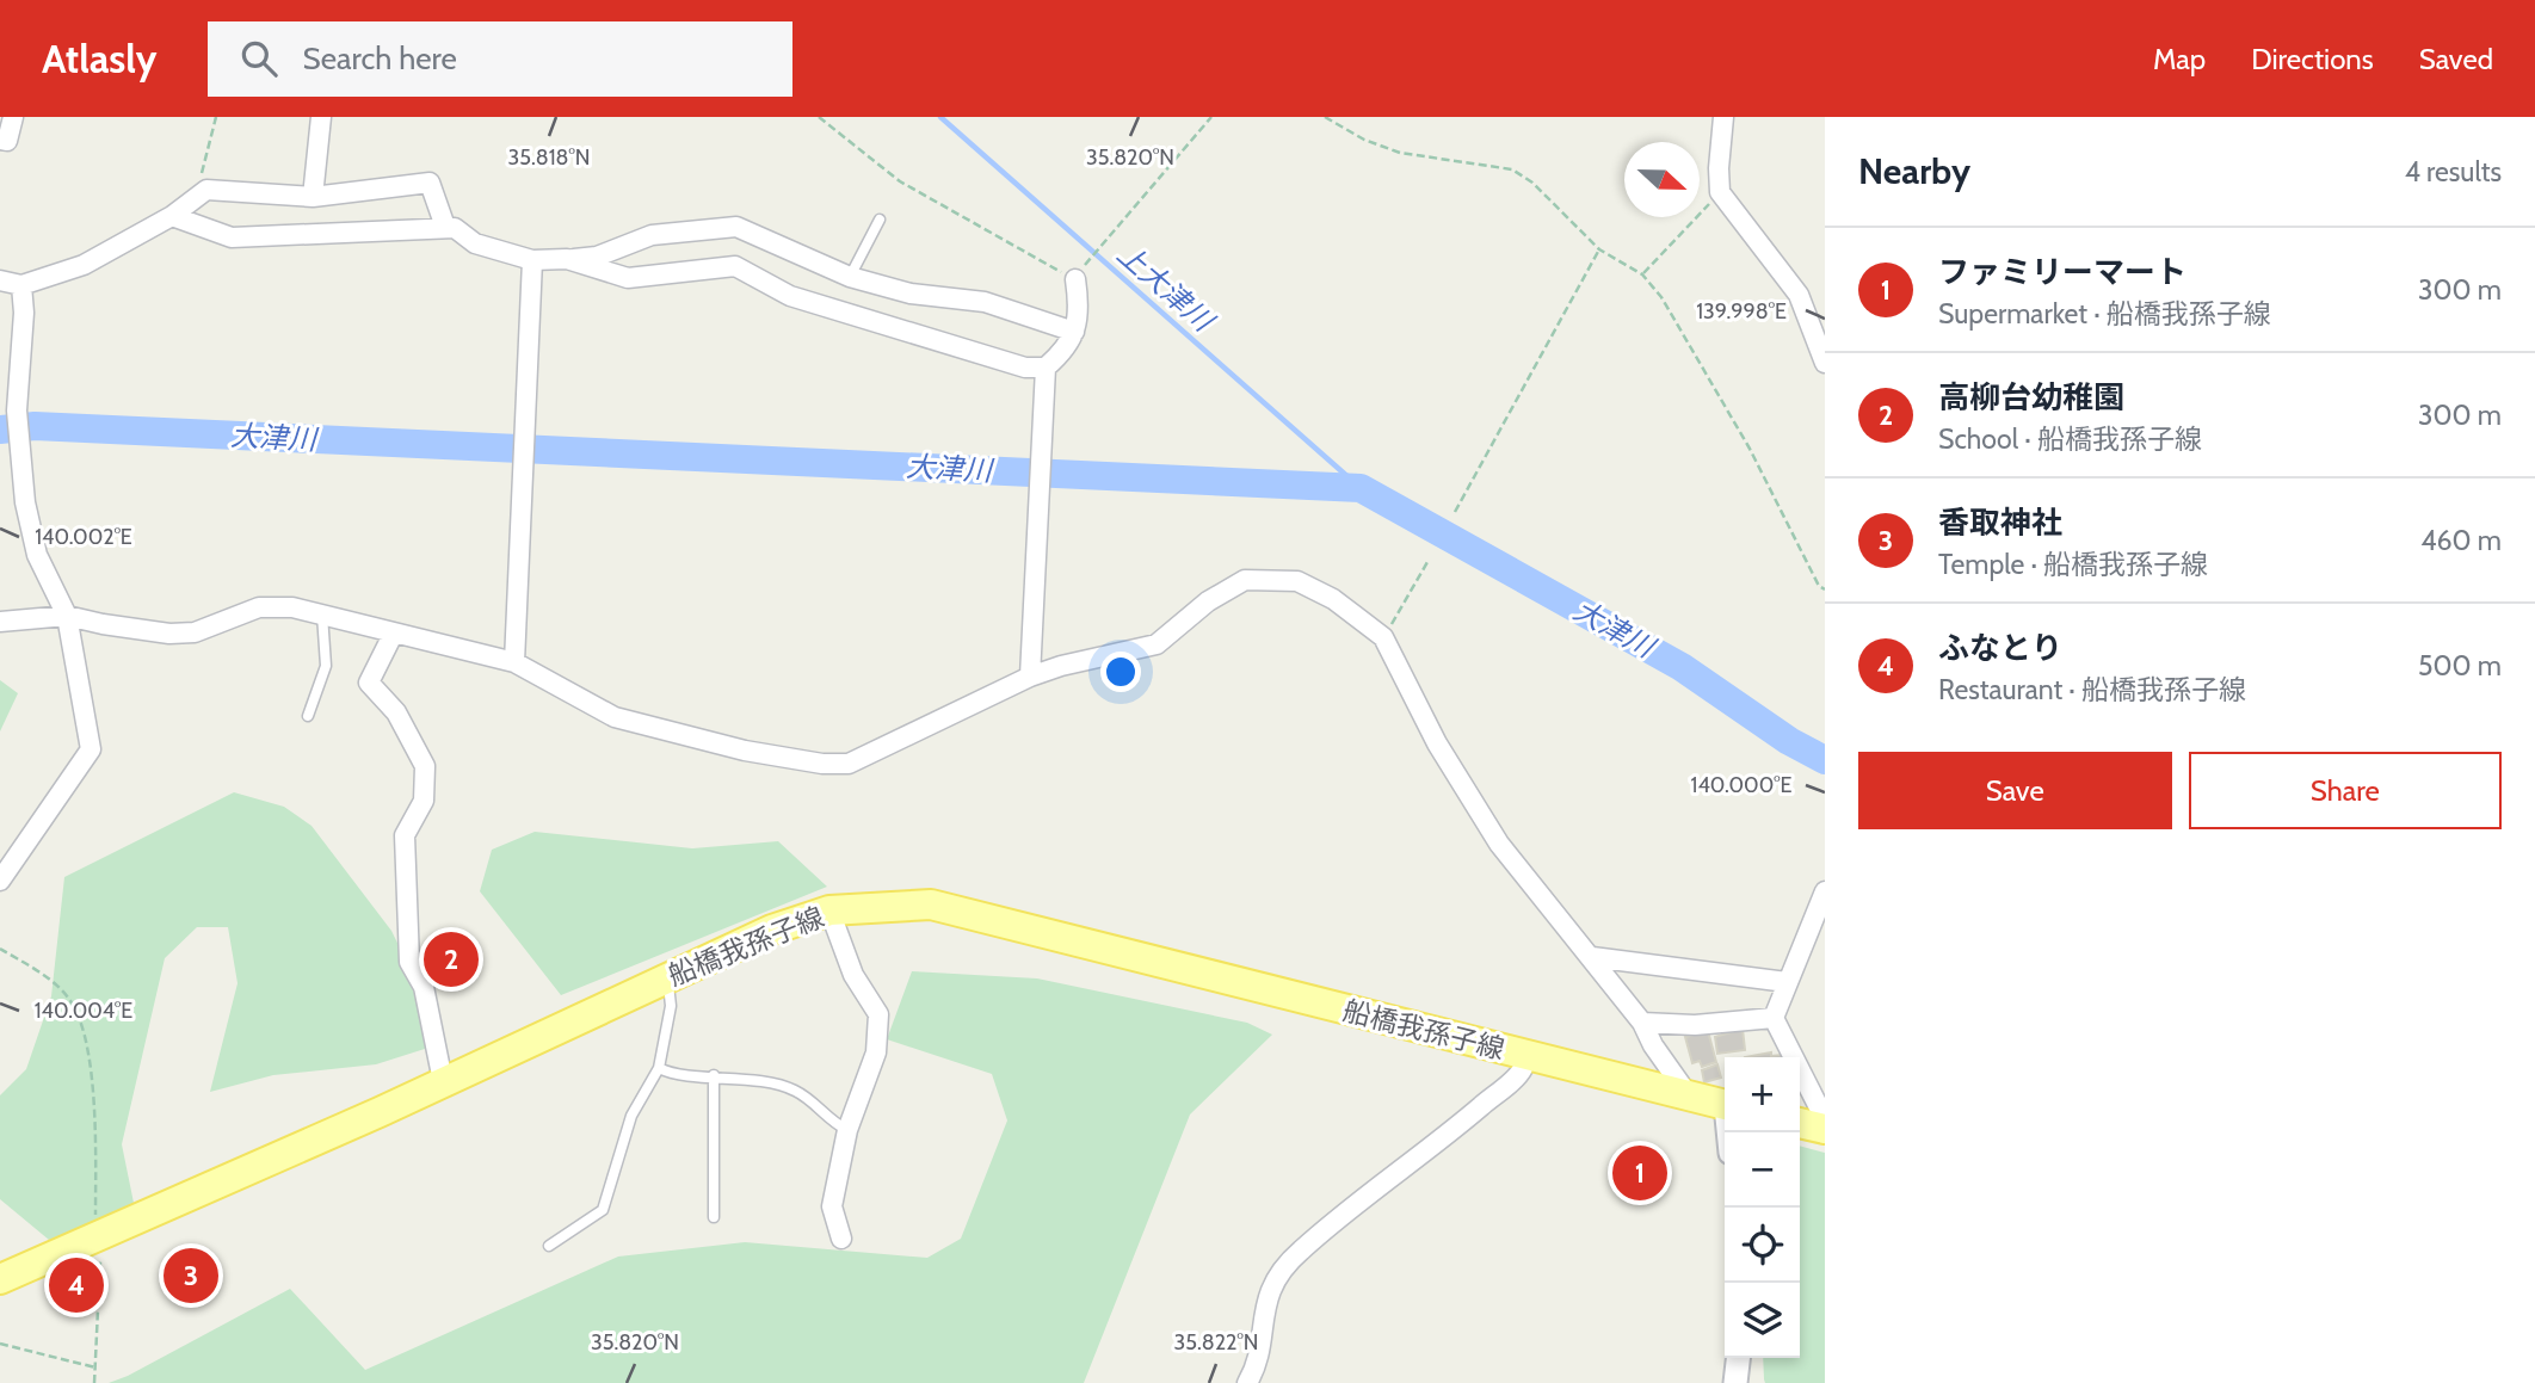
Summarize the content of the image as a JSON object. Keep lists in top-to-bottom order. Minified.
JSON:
{"streets":{"main road":["船橋我孫子線"]},"water":["上大津川","大津川"],"north":"right","page":{"header":"Atlasly","search":"Search here","nav":["Map","Directions","Saved"],"heading":["Nearby","4 results"],"list":[{"mark":"1","name":"ファミリーマート","note":"Supermarket · 船橋我孫子線","value":"300 m"},{"mark":"2","name":"高柳台幼稚園","note":"School · 船橋我孫子線","value":"300 m"},{"mark":"3","name":"香取神社","note":"Temple · 船橋我孫子線","value":"460 m"},{"mark":"4","name":"ふなとり","note":"Restaurant · 船橋我孫子線","value":"500 m"}],"buttons":["Save","Share"],"pins":["2","1","3","4"],"map_buttons":["+","−"]},"coordinates":["35.818°N","35.820°N","139.998°E","140.002°E","140.000°E","140.004°E","35.822°N"]}
